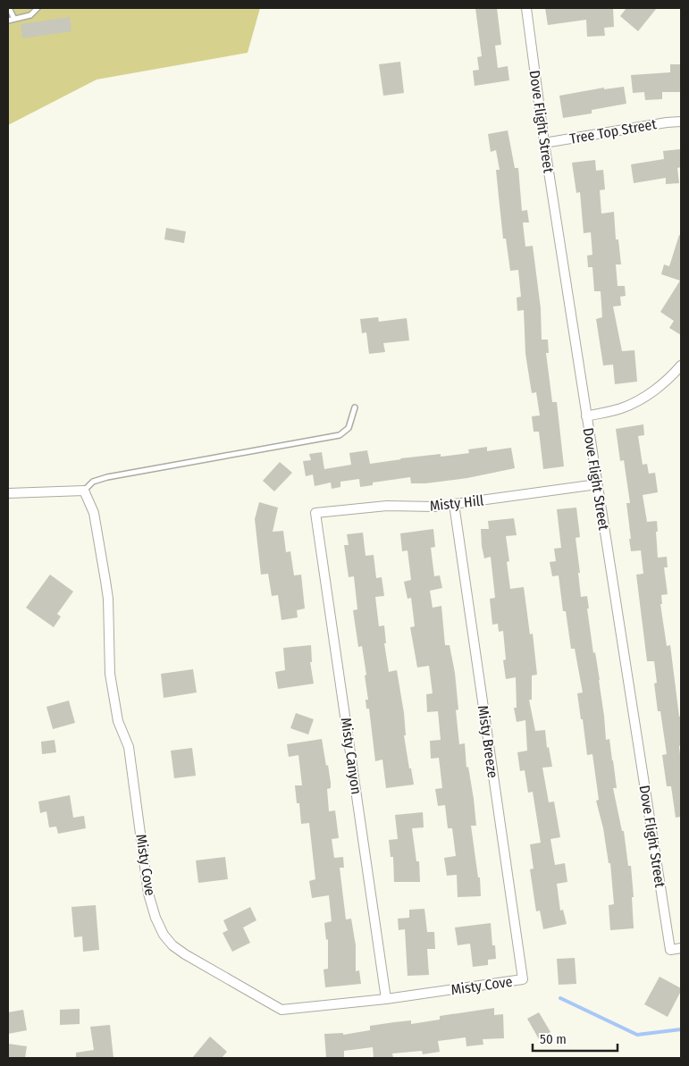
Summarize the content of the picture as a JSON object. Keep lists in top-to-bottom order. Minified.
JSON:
{"streets":{"street":["Dove Flight Street","Tree Top Street","Misty Hill","Misty Breeze","Misty Canyon","Misty Cove"]},"crossings":[["Dove Flight Street","Tree Top Street"],["Dove Flight Street","Misty Hill"],["Misty Hill","Misty Breeze"],["Misty Hill","Misty Canyon"],["Misty Breeze","Misty Cove"],["Misty Canyon","Misty Cove"]],"scale_bar":"50 m"}
